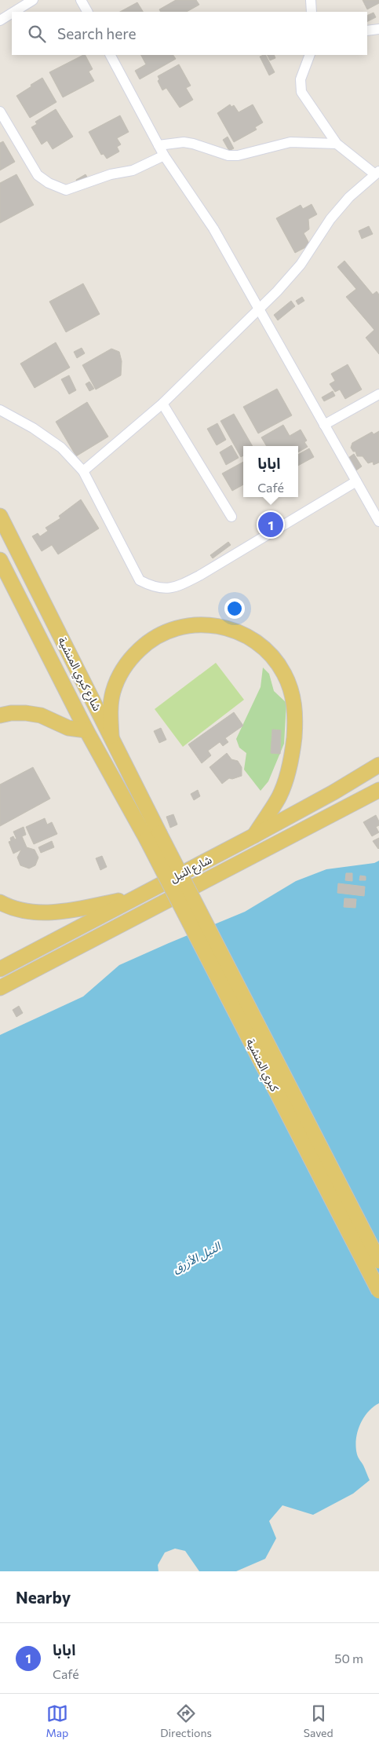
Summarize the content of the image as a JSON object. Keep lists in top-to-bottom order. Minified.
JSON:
{"streets":{"main road":["شارع كبري المنشية","شارع النيل","كبري المنشية"]},"crossings":[["شارع كبري المنشية","كبري المنشية"]],"water":["النيل الأزرق"],"page":{"search":"Search here","popup":["ابابا","Café"],"pins":"1","heading":"Nearby","list":[{"mark":"1","name":"ابابا","note":"Café","value":"50 m"}],"nav":["Map","Directions","Saved"]}}
